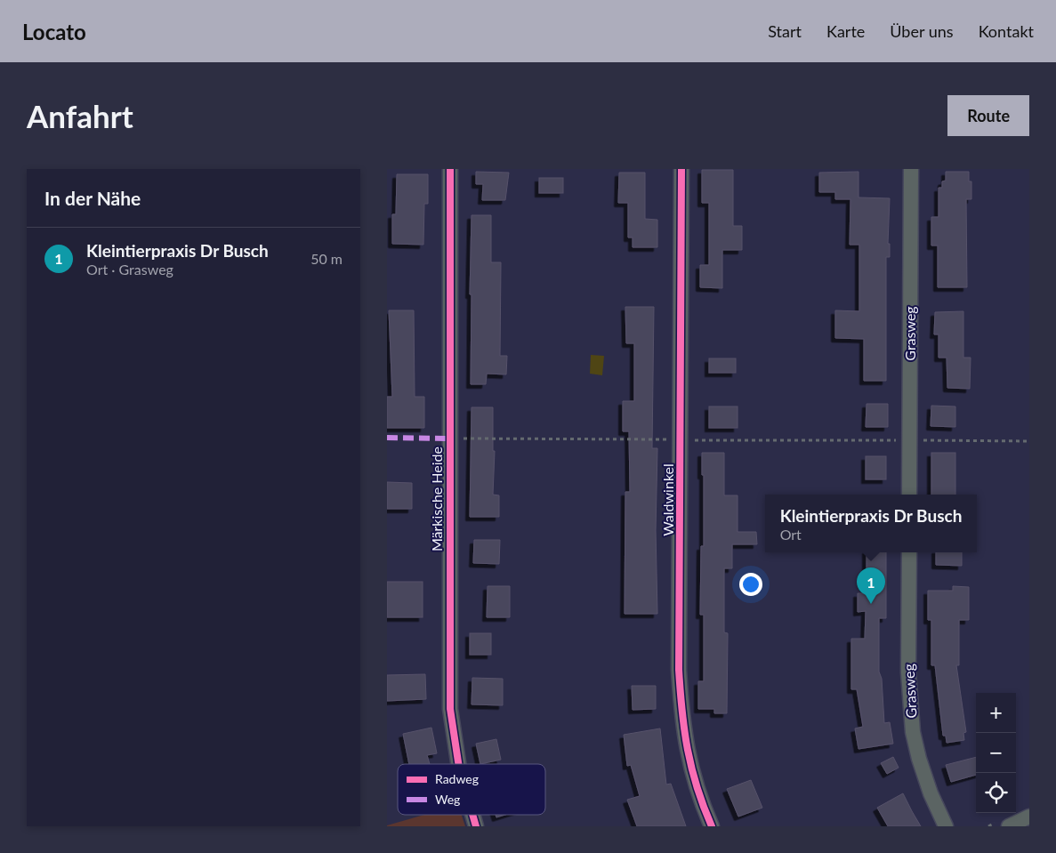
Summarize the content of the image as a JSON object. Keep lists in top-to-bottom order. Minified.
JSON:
{"streets":{"street":["Grasweg","Märkische Heide","Waldwinkel"]},"legend":["Radweg","Weg"],"page":{"header":"Locato","nav":["Start","Karte","Über uns","Kontakt"],"buttons":"Route","title":"Anfahrt","heading":"In der Nähe","list":[{"mark":"1","name":"Kleintierpraxis Dr Busch","note":"Ort · Grasweg","value":"50 m"}],"popup":["Kleintierpraxis Dr Busch","Ort"],"pins":"1","map_buttons":["+","−"]}}
